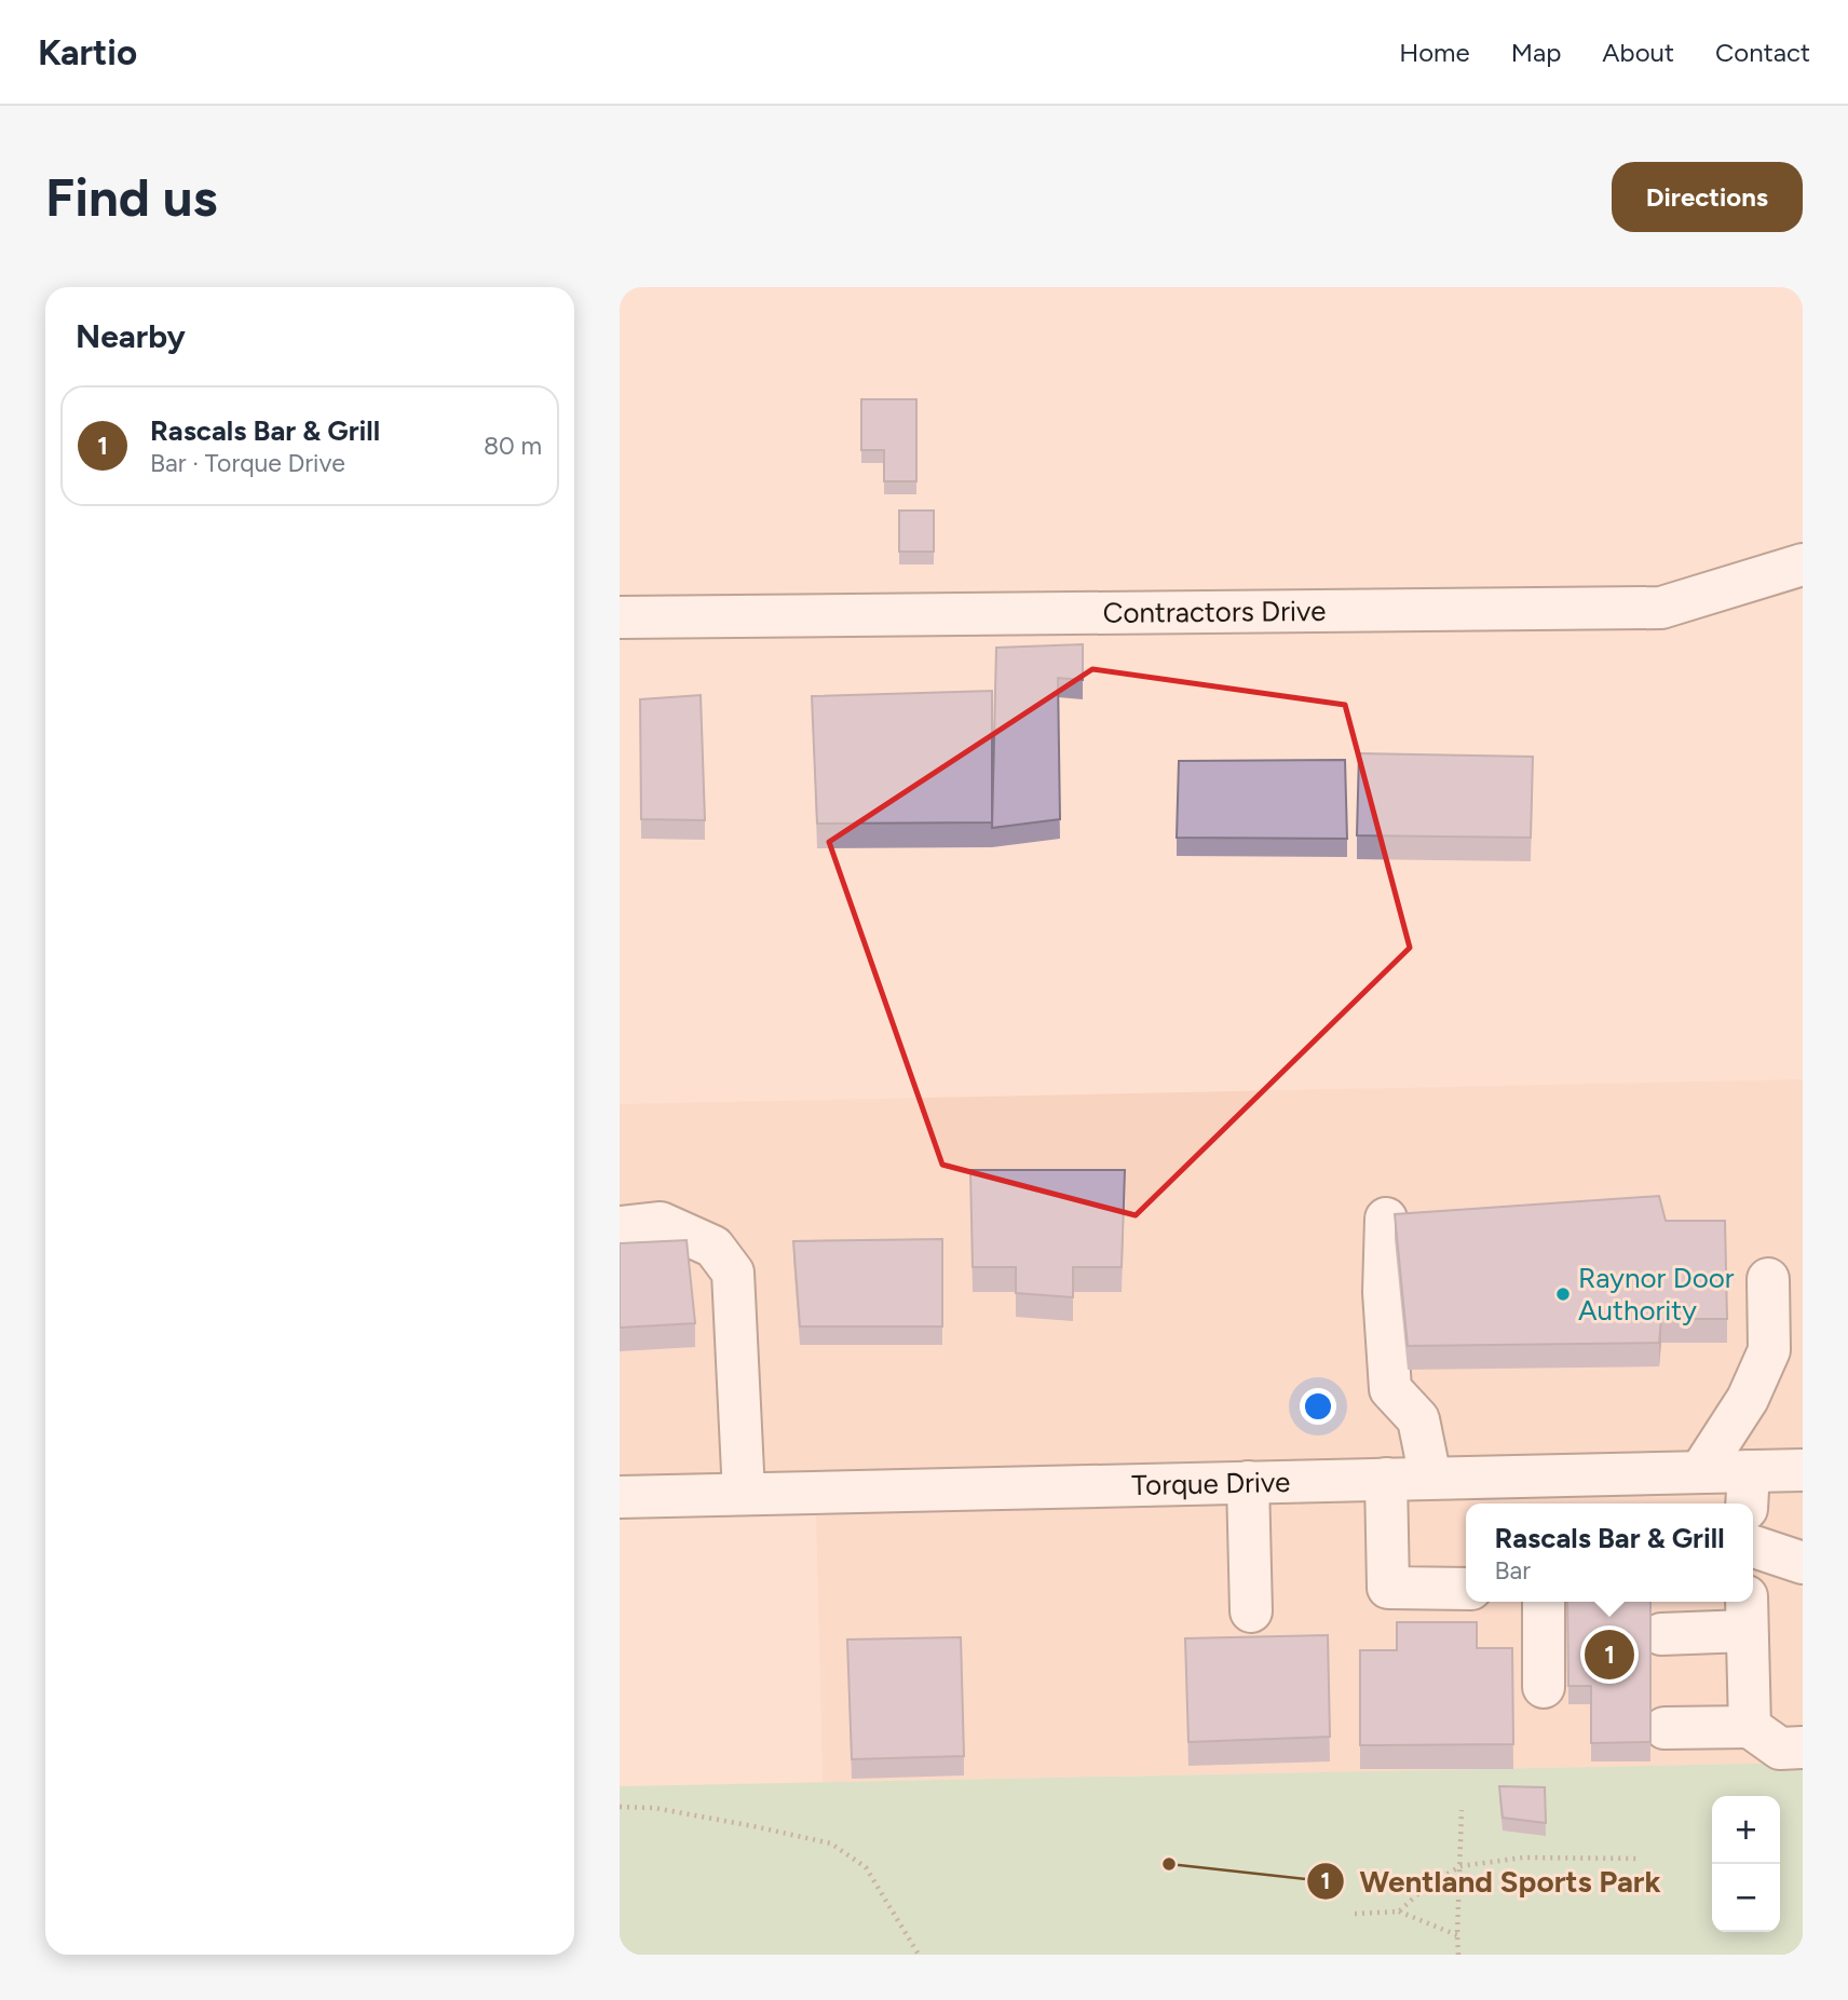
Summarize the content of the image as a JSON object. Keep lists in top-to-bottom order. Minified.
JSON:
{"streets":{"street":["Contractors Drive","Torque Drive"]},"places":["Raynor Door Authority","Wentland Sports Park"],"page":{"header":"Kartio","nav":["Home","Map","About","Contact"],"buttons":"Directions","title":"Find us","heading":"Nearby","list":[{"mark":"1","name":"Rascals Bar & Grill","note":"Bar · Torque Drive","value":"80 m"}],"popup":["Rascals Bar & Grill","Bar"],"pins":"1","map_buttons":["+","−"]}}
